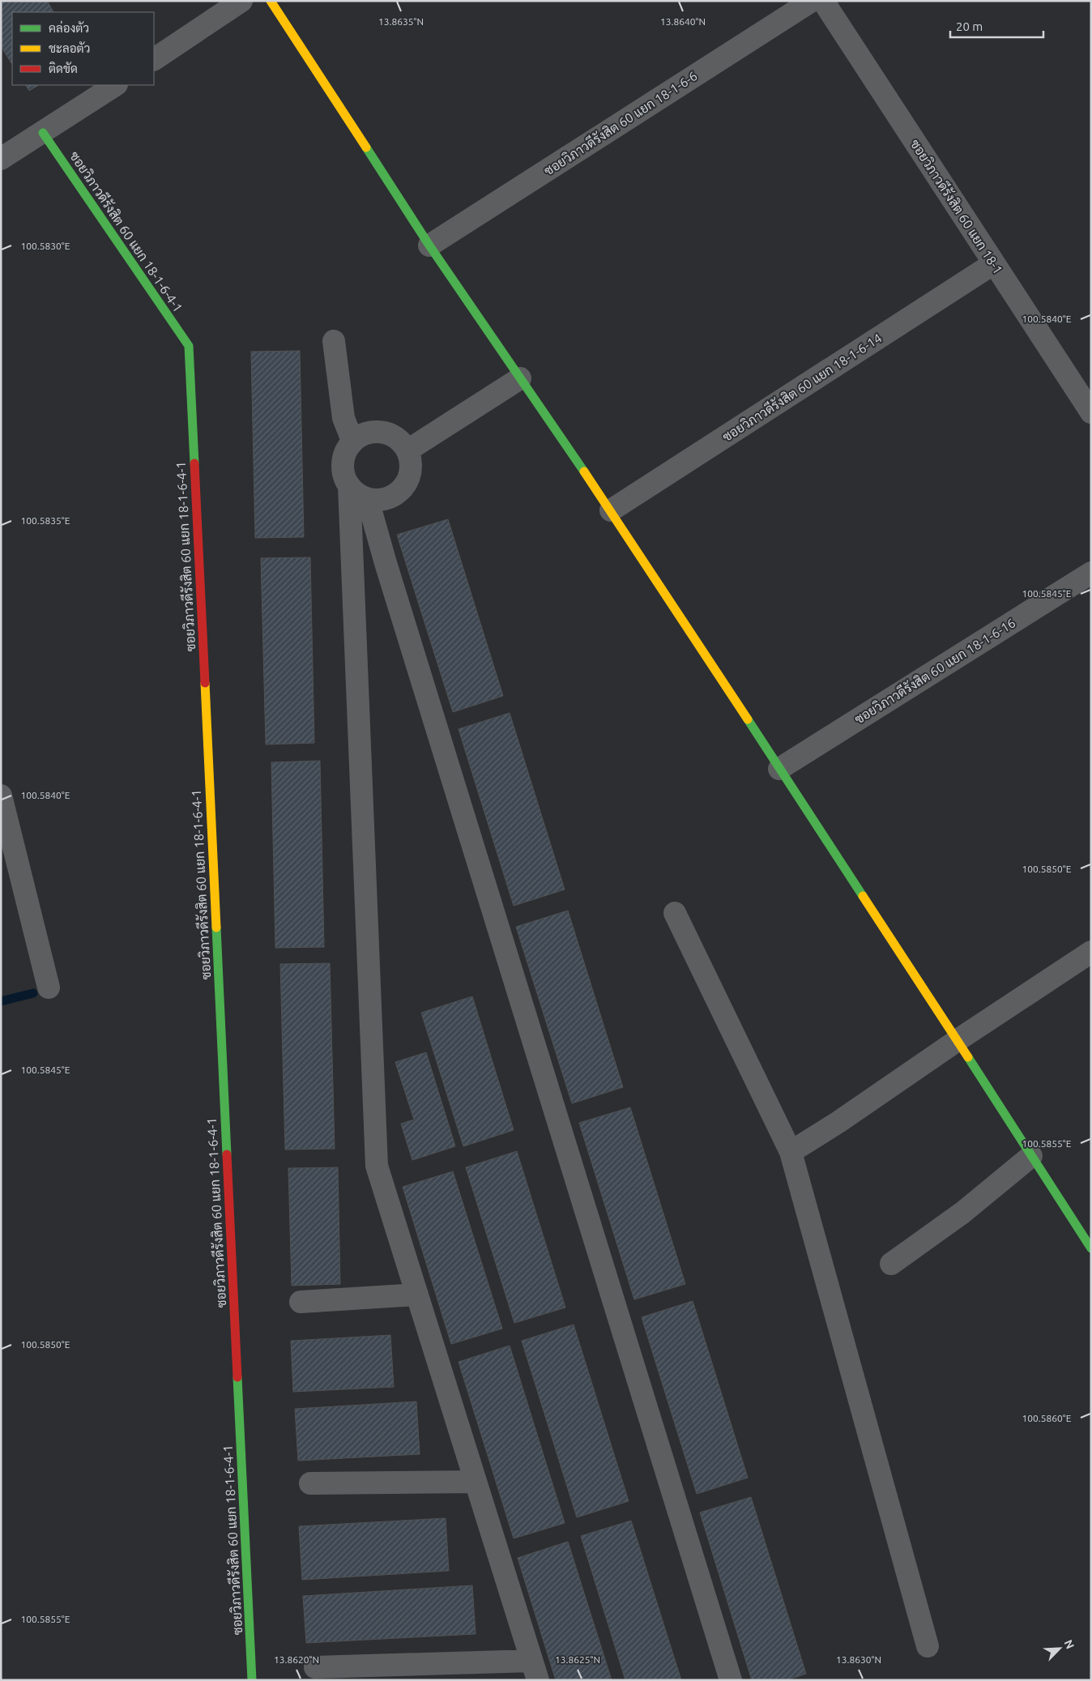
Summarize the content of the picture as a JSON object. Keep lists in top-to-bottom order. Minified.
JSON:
{"streets":{"street":["ซอยวิภาวดีรังสิต 60 แยก 18-1-6-6","ซอยวิภาวดีรังสิต 60 แยก 18-1","ซอยวิภาวดีรังสิต 60 แยก 18-1-6-4-1","ซอยวิภาวดีรังสิต 60 แยก 18-1-6-14","ซอยวิภาวดีรังสิต 60 แยก 18-1-6-16"]},"crossings":[["ซอยวิภาวดีรังสิต 60 แยก 18-1","ซอยวิภาวดีรังสิต 60 แยก 18-1-6-14"]],"legend":["คล่องตัว","ชะลอตัว","ติดขัด"],"scale_bar":"20 m","north":"top right","coordinates":["13.8635°N","13.8640°N","100.5830°E","100.5840°E","100.5835°E","100.5845°E","100.5850°E","100.5855°E","100.5860°E","13.8620°N","13.8625°N","13.8630°N"]}
